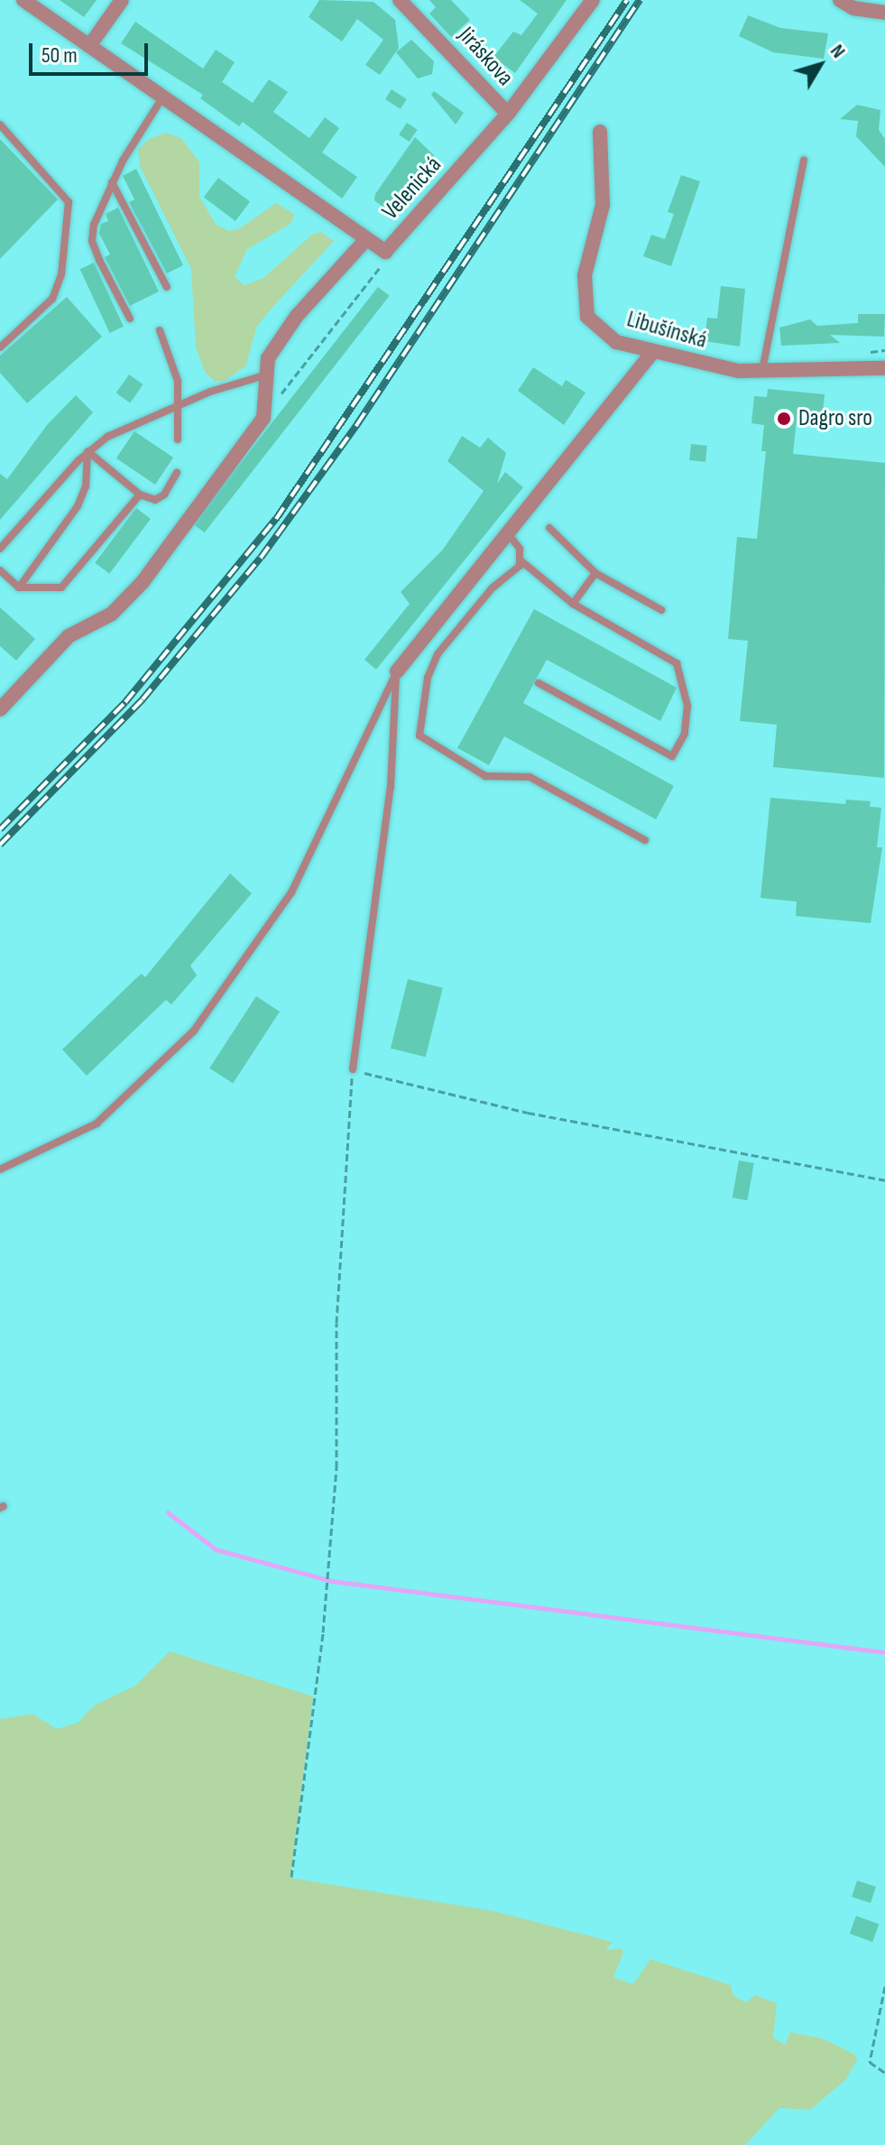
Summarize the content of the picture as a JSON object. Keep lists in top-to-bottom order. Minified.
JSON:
{"streets":{"street":["Jiráskova","Velenická","Libušínská"]},"crossings":[["Jiráskova","Velenická"]],"places":["Dagro sro"],"scale_bar":"50 m","north":"top right"}
